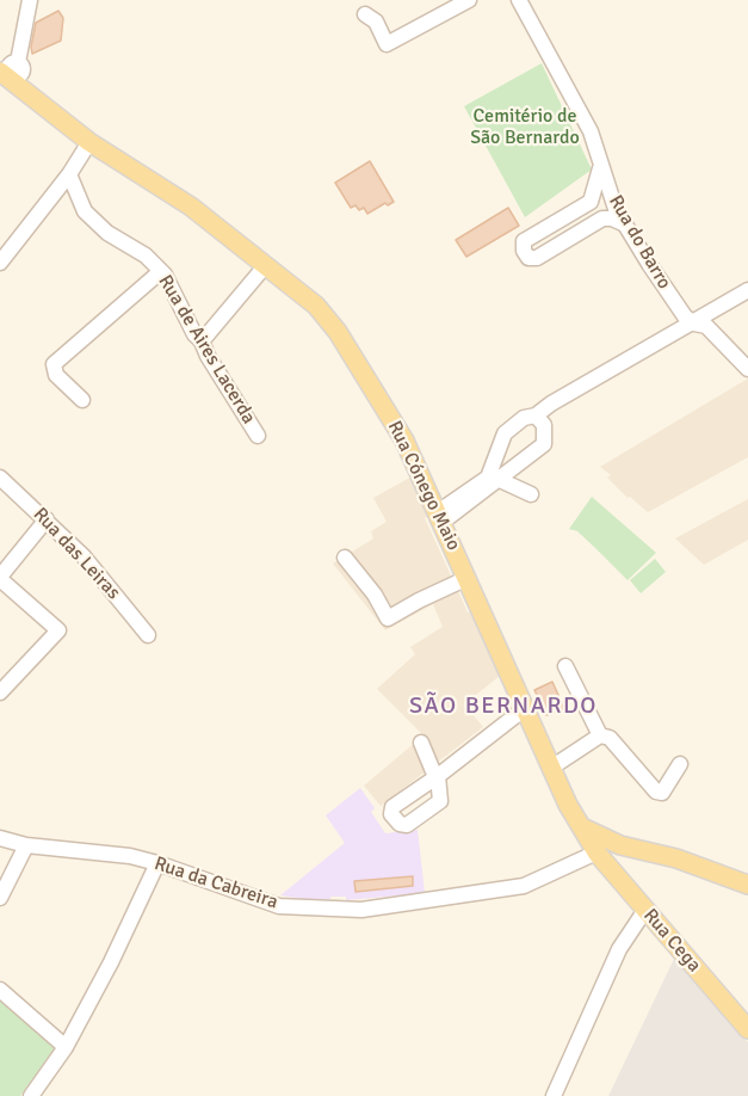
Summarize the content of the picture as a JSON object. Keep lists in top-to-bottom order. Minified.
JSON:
{"streets":{"main road":["Rua Cónego Maio","Rua Cega"],"street":["Rua do Barro","Rua de Aires Lacerda","Rua das Leiras","Rua da Cabreira"]},"crossings":[["Rua Cónego Maio","Rua da Cabreira"],["Rua Cónego Maio","Rua Cega"],["Rua da Cabreira","Rua Cega"]],"districts":["SÃO BERNARDO"],"parks":["Cemitério de São Bernardo"]}
